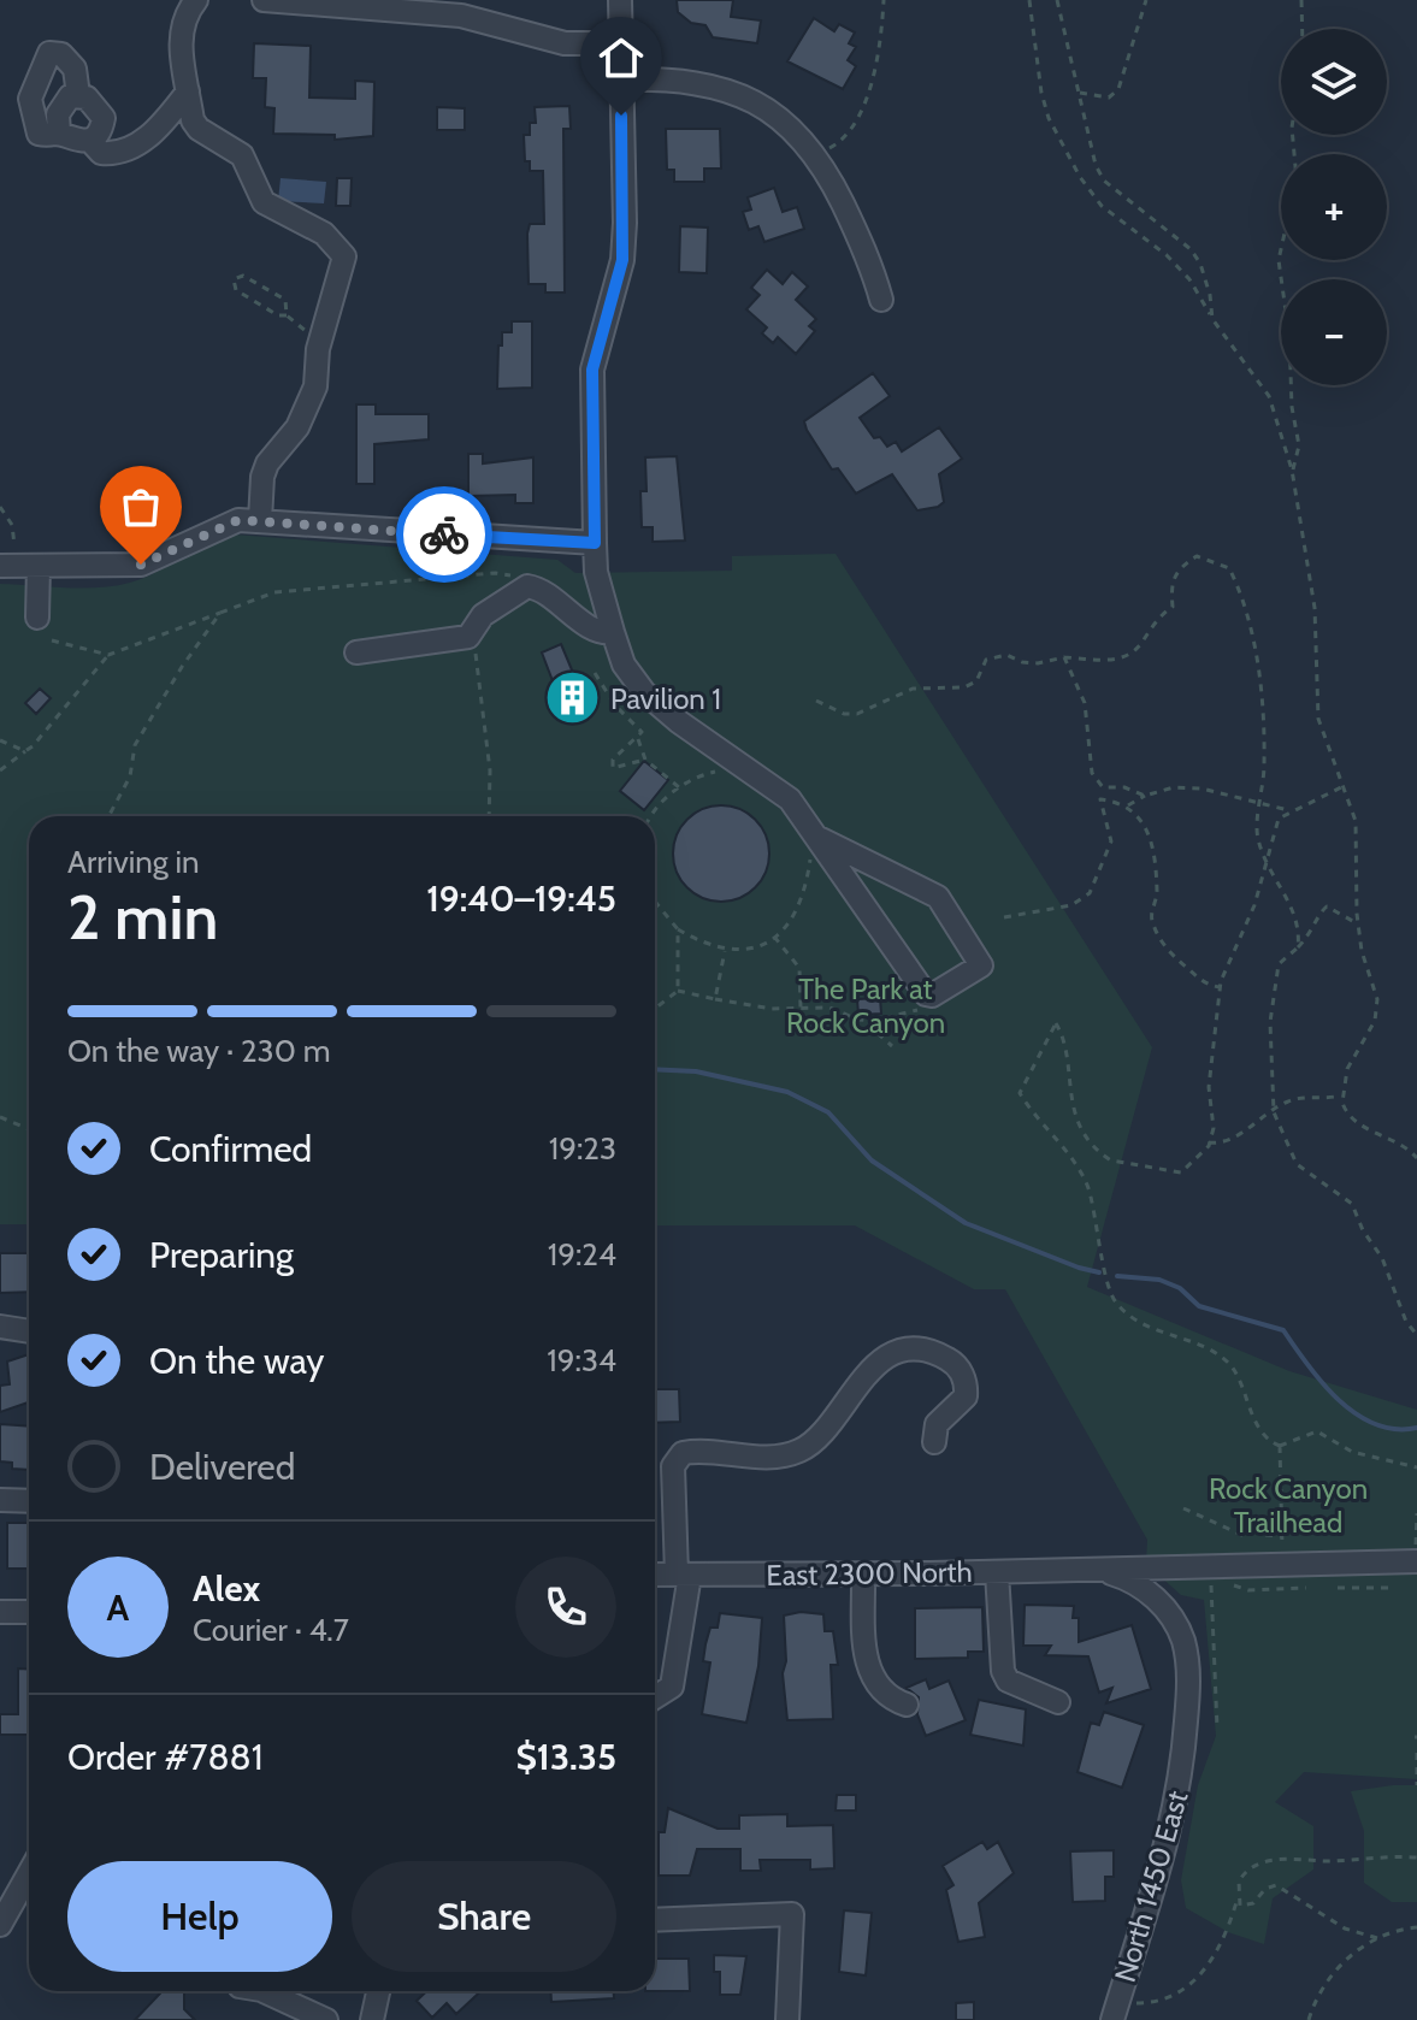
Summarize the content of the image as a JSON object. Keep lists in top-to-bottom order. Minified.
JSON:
{"streets":{"street":["East 2300 North","North 1450 East"]},"crossings":[["East 2300 North","North 1450 East"]],"parks":["The Park at Rock Canyon","Rock Canyon Trailhead"],"places":{"building":["Pavilion 1"]},"page":{"map_buttons":["+","−"],"heading":["2 min","Arriving in","19:40–19:45"],"panel":["Alex","Courier · 4.7","Order #7881","$13.35"],"bar":"On the way · 230 m","list":[["Confirmed","19:23"],["Preparing","19:24"],["On the way","19:34"],"Delivered"],"round":"A","buttons":["Help","Share"]}}
